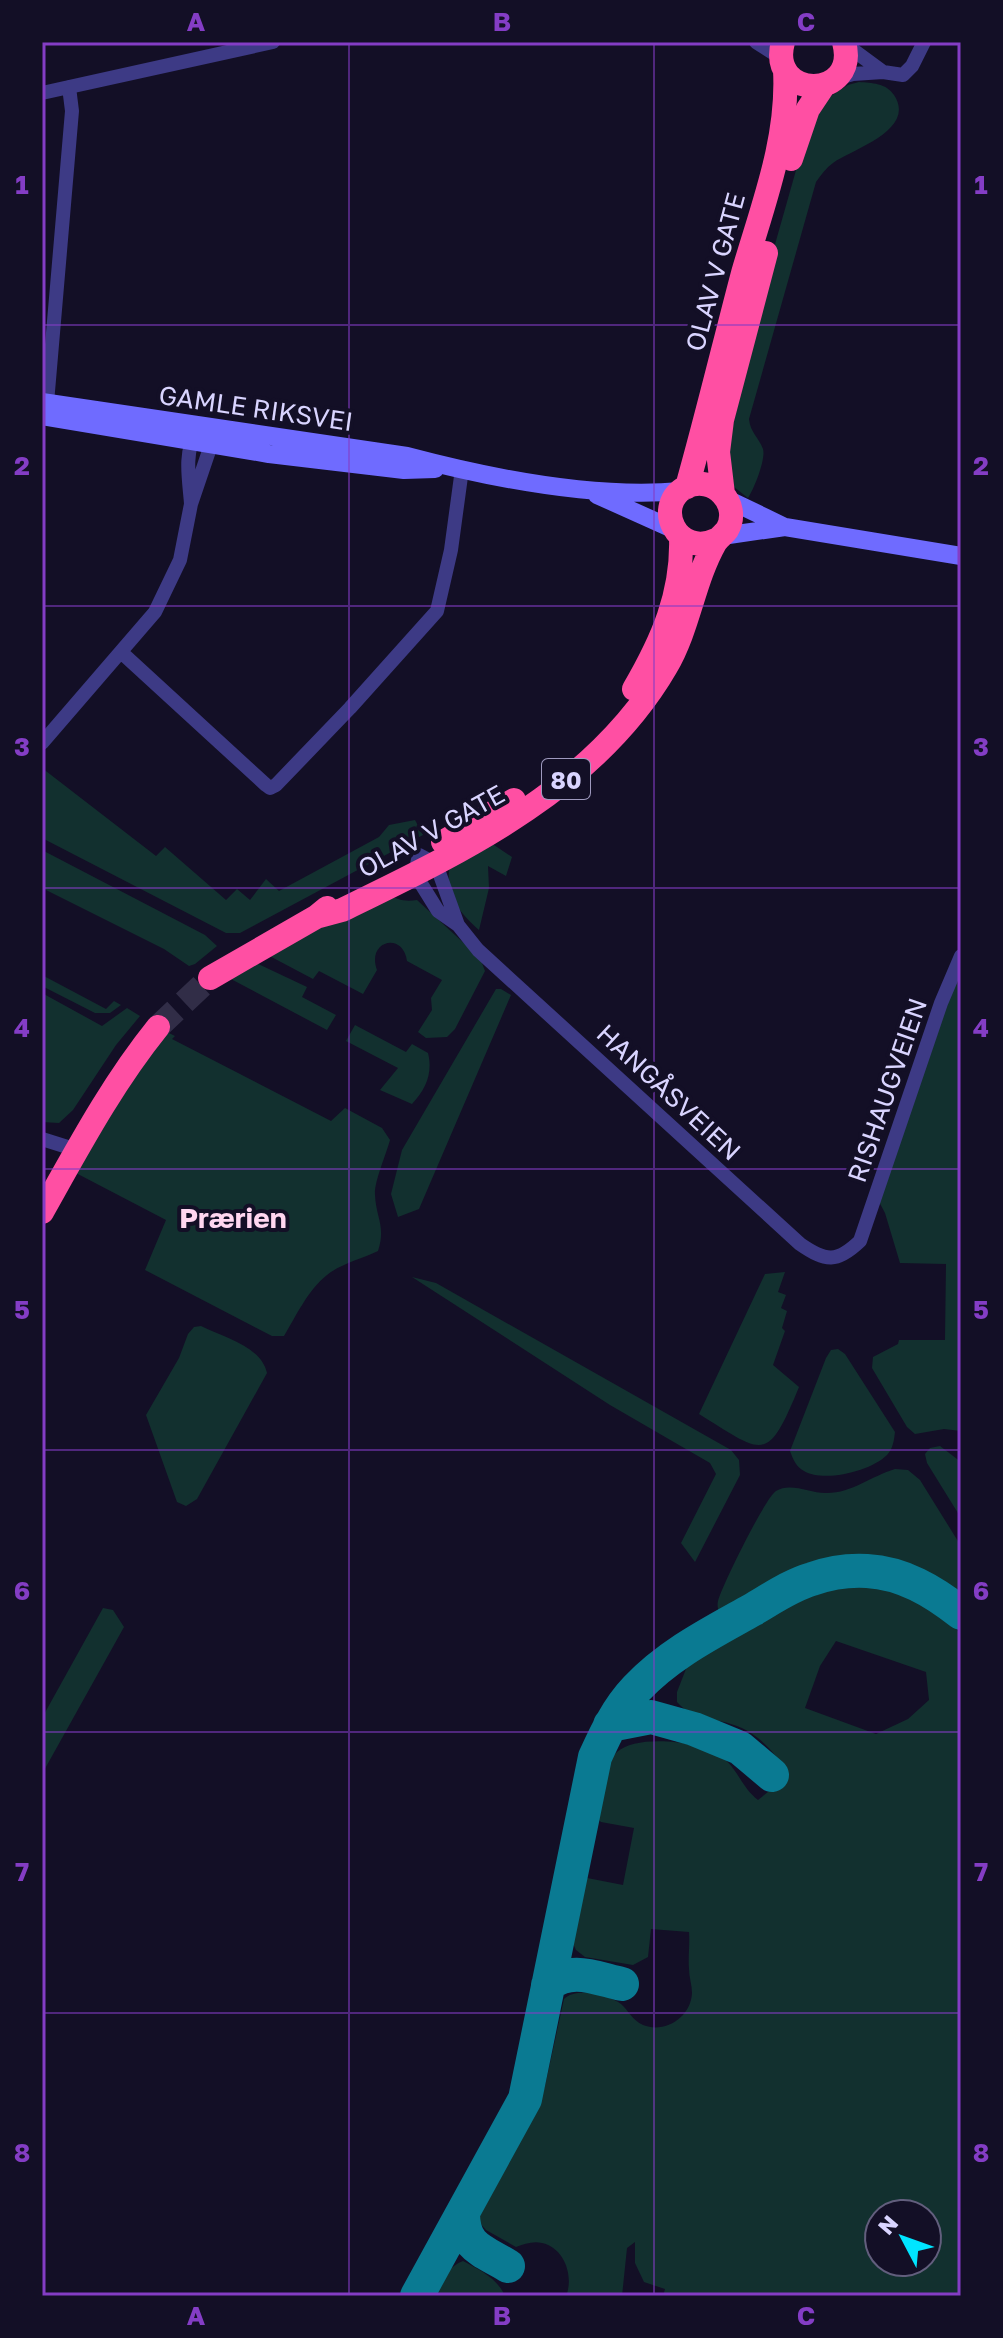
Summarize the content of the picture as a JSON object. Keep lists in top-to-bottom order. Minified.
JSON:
{"streets":{"highway":["OLAV V GATE","80"],"street":["GAMLE RIKSVEI","RISHAUGVEIEN","HANGÅSVEIEN"]},"crossings":[["OLAV V GATE","GAMLE RIKSVEI"],["RISHAUGVEIEN","HANGÅSVEIEN"]],"districts":["Prærien"],"north":"top left","grid":{"columns":["A","B","C"],"rows":["1","2","3","4","5","6","7","8"]}}
